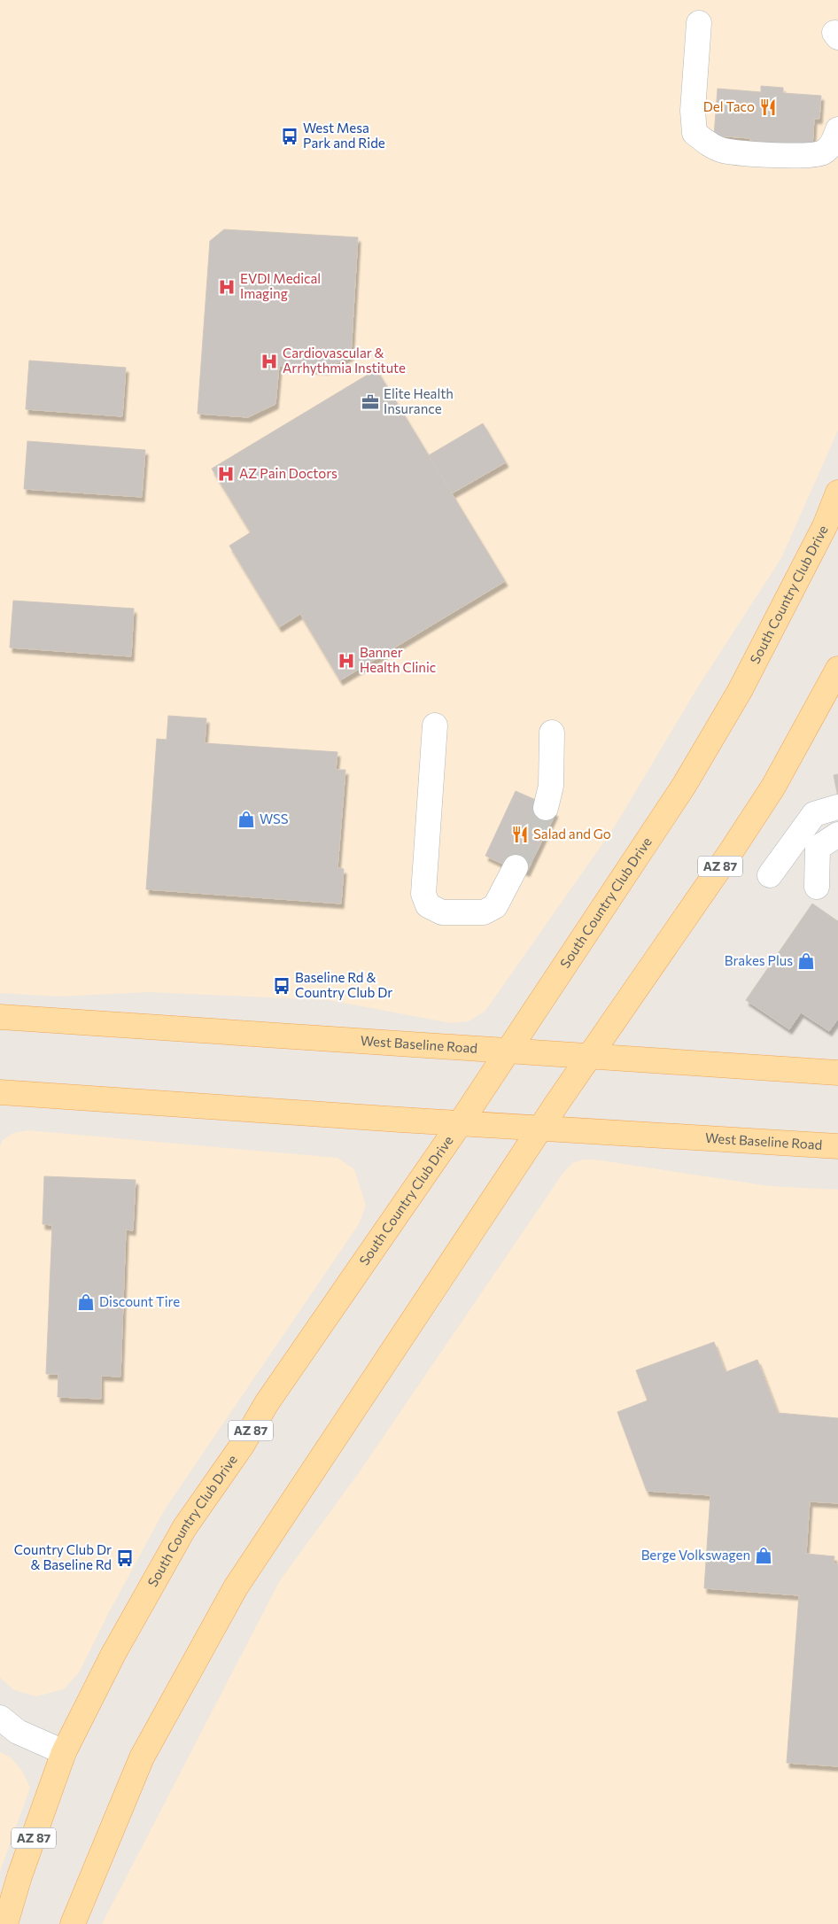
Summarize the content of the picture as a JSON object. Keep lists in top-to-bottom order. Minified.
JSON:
{"streets":{"main road":["South Country Club Drive","AZ 87","West Baseline Road"]},"crossings":[["South Country Club Drive","West Baseline Road"],["AZ 87","West Baseline Road"]],"places":{"restaurant":["Del Taco","Salad and Go"],"bus stop":["West Mesa Park and Ride","Baseline Rd & Country Club Dr","Country Club Dr & Baseline Rd"],"hospital":["EVDI Medical Imaging","Cardiovascular & Arrhythmia Institute","AZ Pain Doctors","Banner Health Clinic"],"office":["Elite Health Insurance"],"shop":["WSS","Brakes Plus","Discount Tire","Berge Volkswagen"]}}
